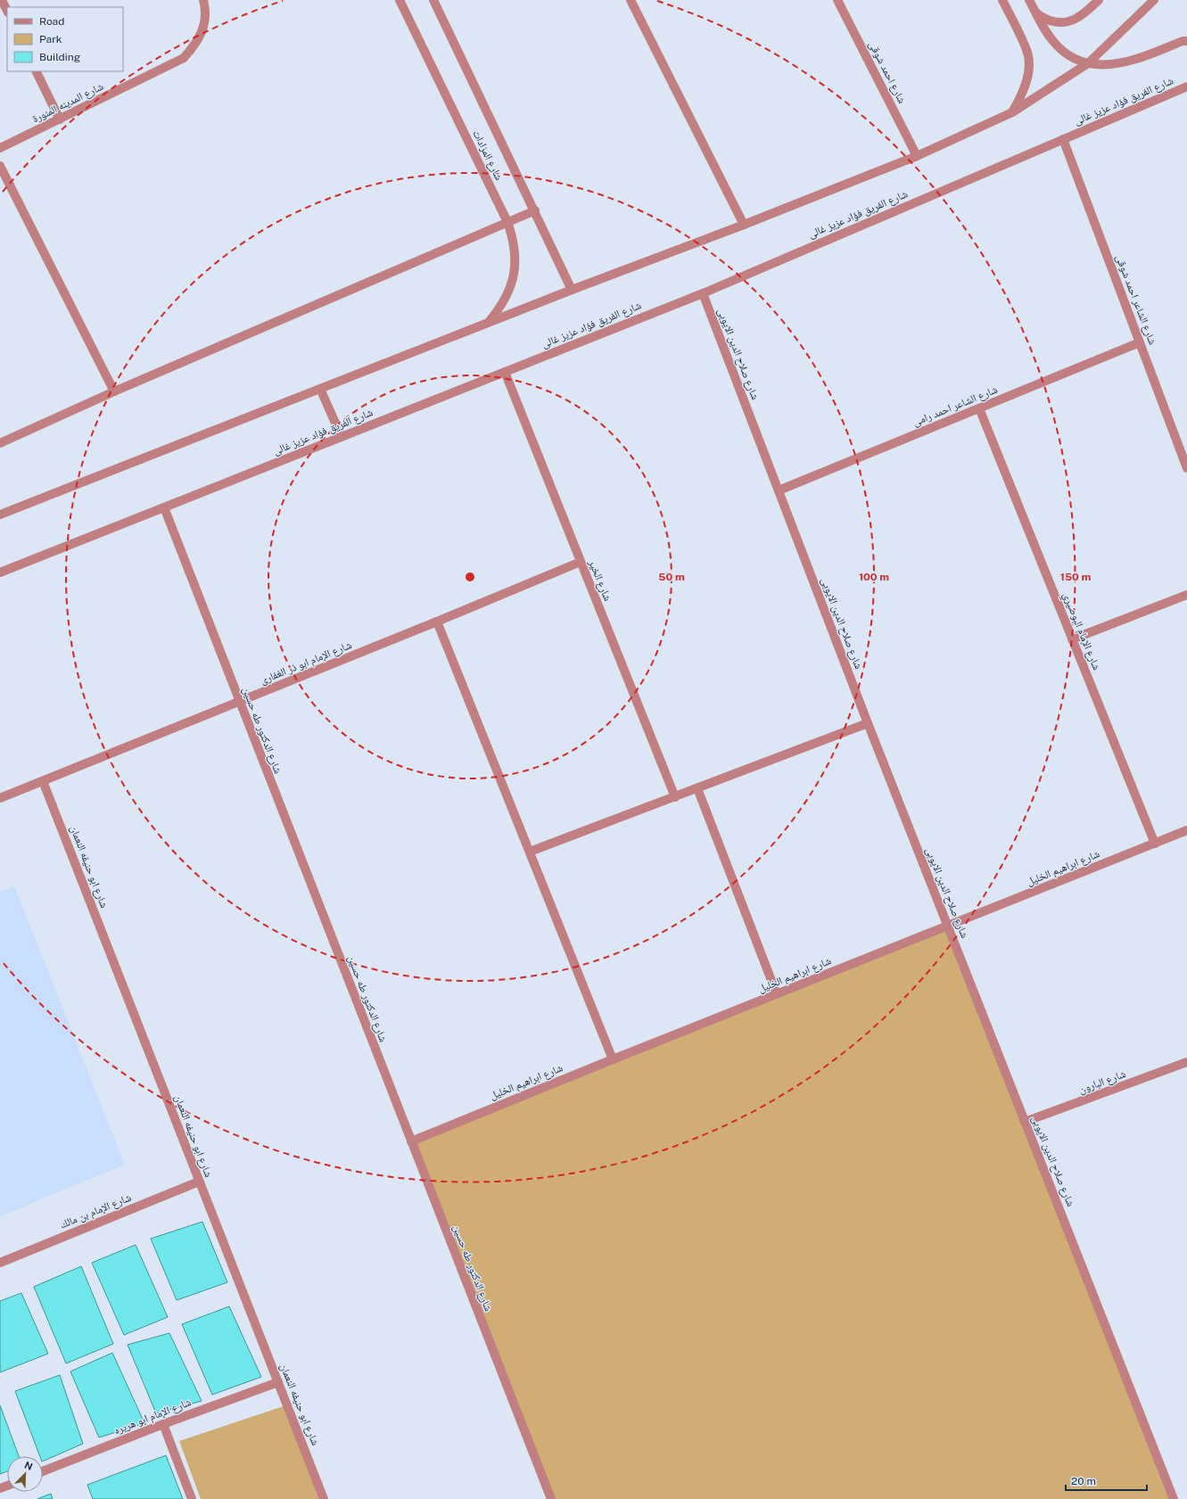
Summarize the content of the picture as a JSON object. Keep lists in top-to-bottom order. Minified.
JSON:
{"streets":{"street":["شارع احمد شوقى","شارع الفريق فؤاد عزيز غالى","شارع المدينه المنورة","شارع المزادات","شارع الشاعر احمد شوقى","شارع صلاح الدين الايوبى","شارع الشاعر احمد رامى","شارع الخير","شارع الإمام البوصيري","شارع الإمام ابو ذر الغفارى","شارع الدكتور طه حسين","شارع ابو حنيفه النعمان","شارع ابراهيم الخليل","شارع البارون","شارع الإمام بن مالك","شارع الإمام ابو هريره"]},"crossings":[["شارع الفريق فؤاد عزيز غالى","شارع الشاعر احمد شوقى"],["شارع الفريق فؤاد عزيز غالى","شارع صلاح الدين الايوبى"],["شارع الفريق فؤاد عزيز غالى","شارع الخير"],["شارع الفريق فؤاد عزيز غالى","شارع الدكتور طه حسين"],["شارع الشاعر احمد شوقى","شارع الشاعر احمد رامى"],["شارع صلاح الدين الايوبى","شارع الشاعر احمد رامى"],["شارع صلاح الدين الايوبى","شارع ابراهيم الخليل"],["شارع صلاح الدين الايوبى","شارع البارون"],["شارع الشاعر احمد رامى","شارع الإمام البوصيري"],["شارع الخير","شارع الإمام ابو ذر الغفارى"],["شارع الإمام البوصيري","شارع ابراهيم الخليل"],["شارع الإمام ابو ذر الغفارى","شارع الدكتور طه حسين"],["شارع الإمام ابو ذر الغفارى","شارع ابو حنيفه النعمان"],["شارع الدكتور طه حسين","شارع ابراهيم الخليل"],["شارع ابو حنيفه النعمان","شارع الإمام بن مالك"],["شارع ابو حنيفه النعمان","شارع الإمام ابو هريره"]],"legend":["Road","Park","Building"],"scale_bar":"20 m","north":"top right","rings":["50 m","100 m","150 m"]}
